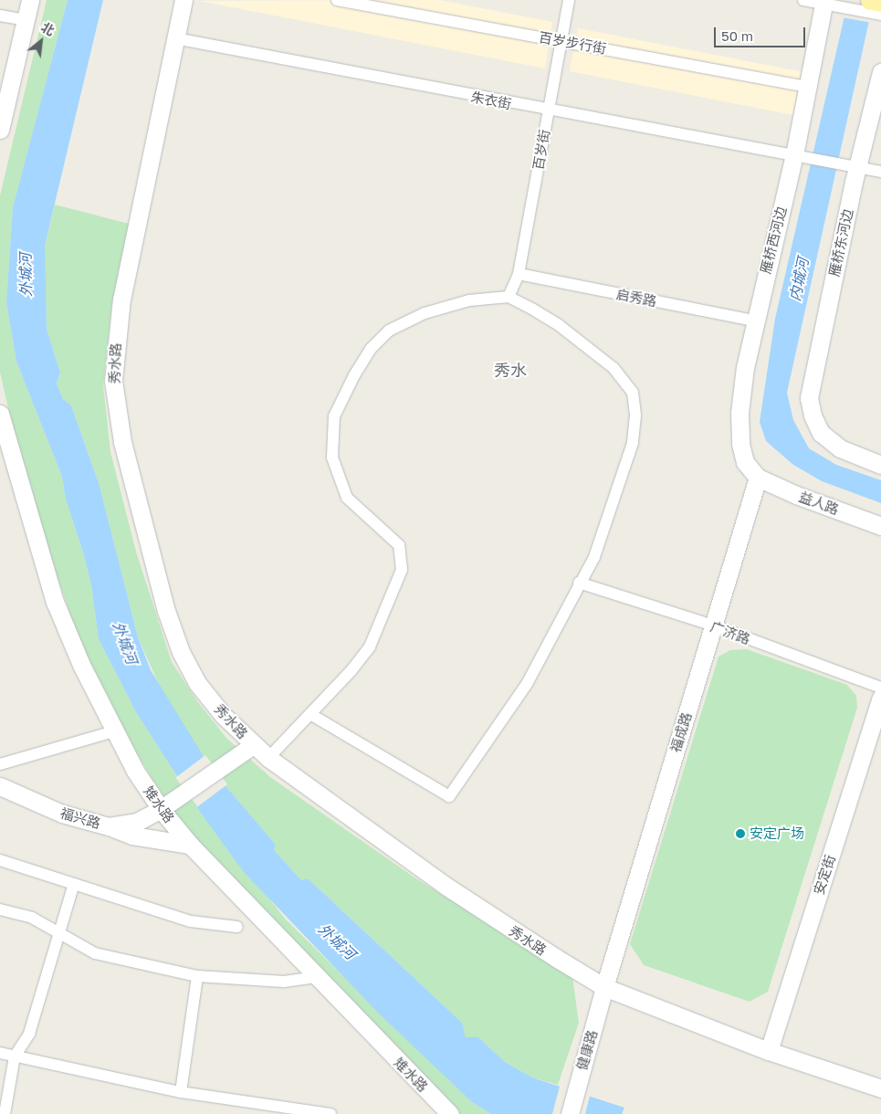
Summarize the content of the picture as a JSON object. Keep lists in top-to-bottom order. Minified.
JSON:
{"streets":{"street":["百岁步行街","朱衣街","百岁街","雁桥西河边","雁桥东河边","启秀路","秀水路","益人路","广济路","福成路","雉水路","福兴路","安定街","健康路"]},"crossings":[["百岁步行街","百岁街"],["百岁步行街","雁桥西河边"],["朱衣街","百岁街"],["朱衣街","雁桥西河边"],["朱衣街","雁桥东河边"],["朱衣街","秀水路"],["百岁街","启秀路"],["雁桥西河边","启秀路"],["雁桥西河边","益人路"],["雁桥西河边","福成路"],["秀水路","福成路"],["秀水路","福兴路"],["秀水路","安定街"],["秀水路","健康路"],["益人路","福成路"],["广济路","福成路"],["福成路","健康路"],["雉水路","福兴路"]],"districts":["秀水"],"water":["外城河","内城河"],"places":["安定广场"],"scale_bar":"50 m","north":"top right"}
